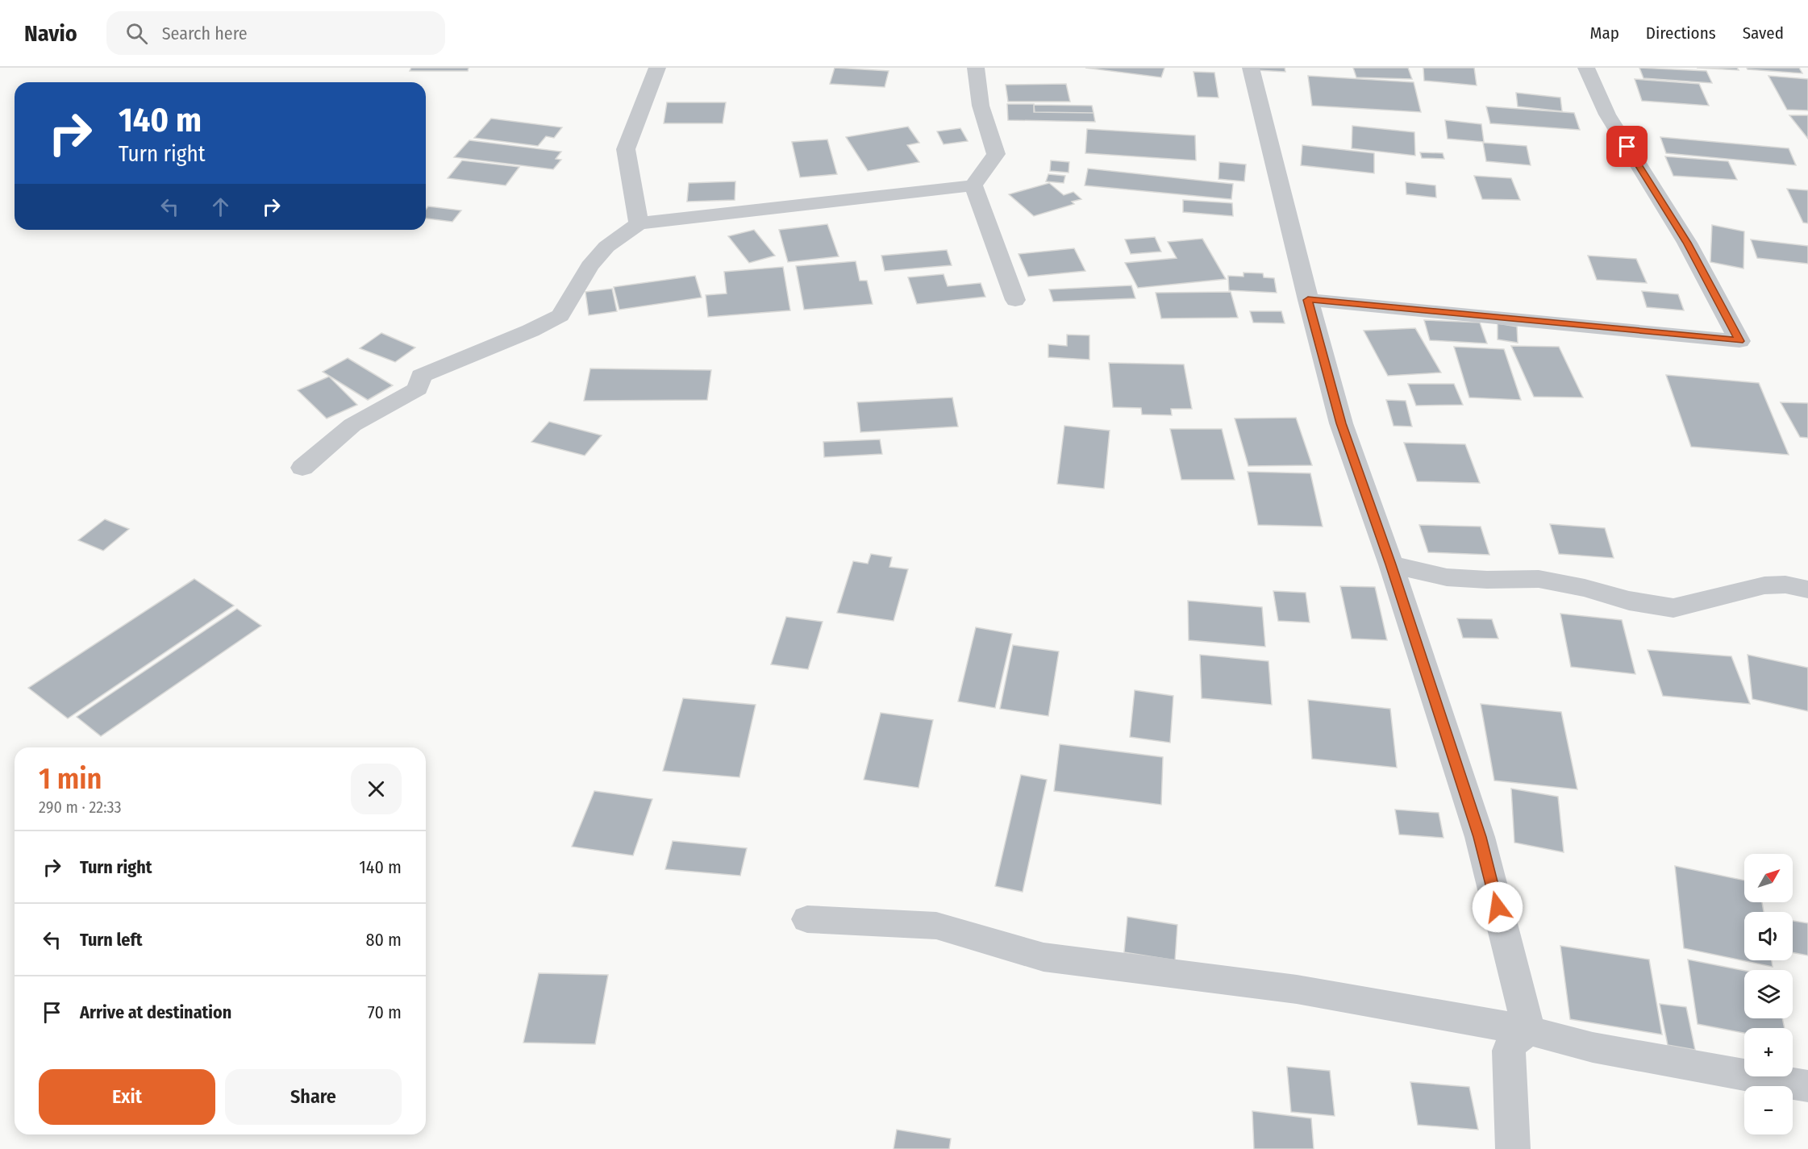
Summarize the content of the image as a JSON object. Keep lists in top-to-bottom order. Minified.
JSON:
{"north":"top right","page":{"header":"Navio","search":"Search here","nav":["Map","Directions","Saved"],"turn":["140 m","Turn right"],"heading":["1 min","290 m · 22:33"],"list":[{"name":"Turn right","value":"140 m"},{"name":"Turn left","value":"80 m"},{"name":"Arrive at destination","value":"70 m"}],"map_buttons":["+","−"],"buttons":["Exit","Share"]}}
